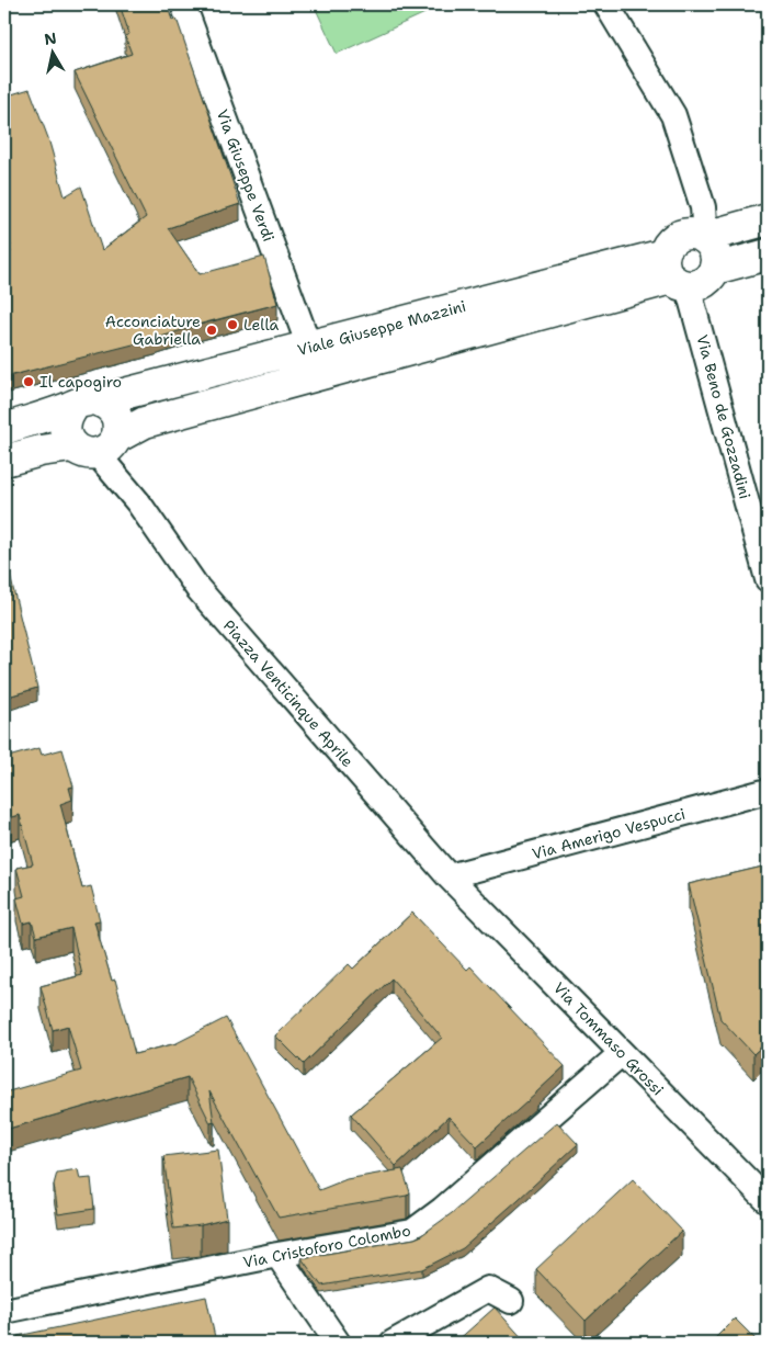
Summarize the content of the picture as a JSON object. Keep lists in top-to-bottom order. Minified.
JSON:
{"streets":{"street":["Via Giuseppe Verdi","Viale Giuseppe Mazzini","Via Beno de Gozzadini","Piazza Venticinque Aprile","Via Amerigo Vespucci","Via Tommaso Grossi","Via Cristoforo Colombo"]},"crossings":[["Via Giuseppe Verdi","Viale Giuseppe Mazzini"],["Viale Giuseppe Mazzini","Via Beno de Gozzadini"],["Viale Giuseppe Mazzini","Piazza Venticinque Aprile"],["Piazza Venticinque Aprile","Via Amerigo Vespucci"],["Piazza Venticinque Aprile","Via Tommaso Grossi"],["Via Amerigo Vespucci","Via Tommaso Grossi"],["Via Tommaso Grossi","Via Cristoforo Colombo"]],"places":["Lella","Acconciature Gabriella","Il capogiro"],"north":"top"}
